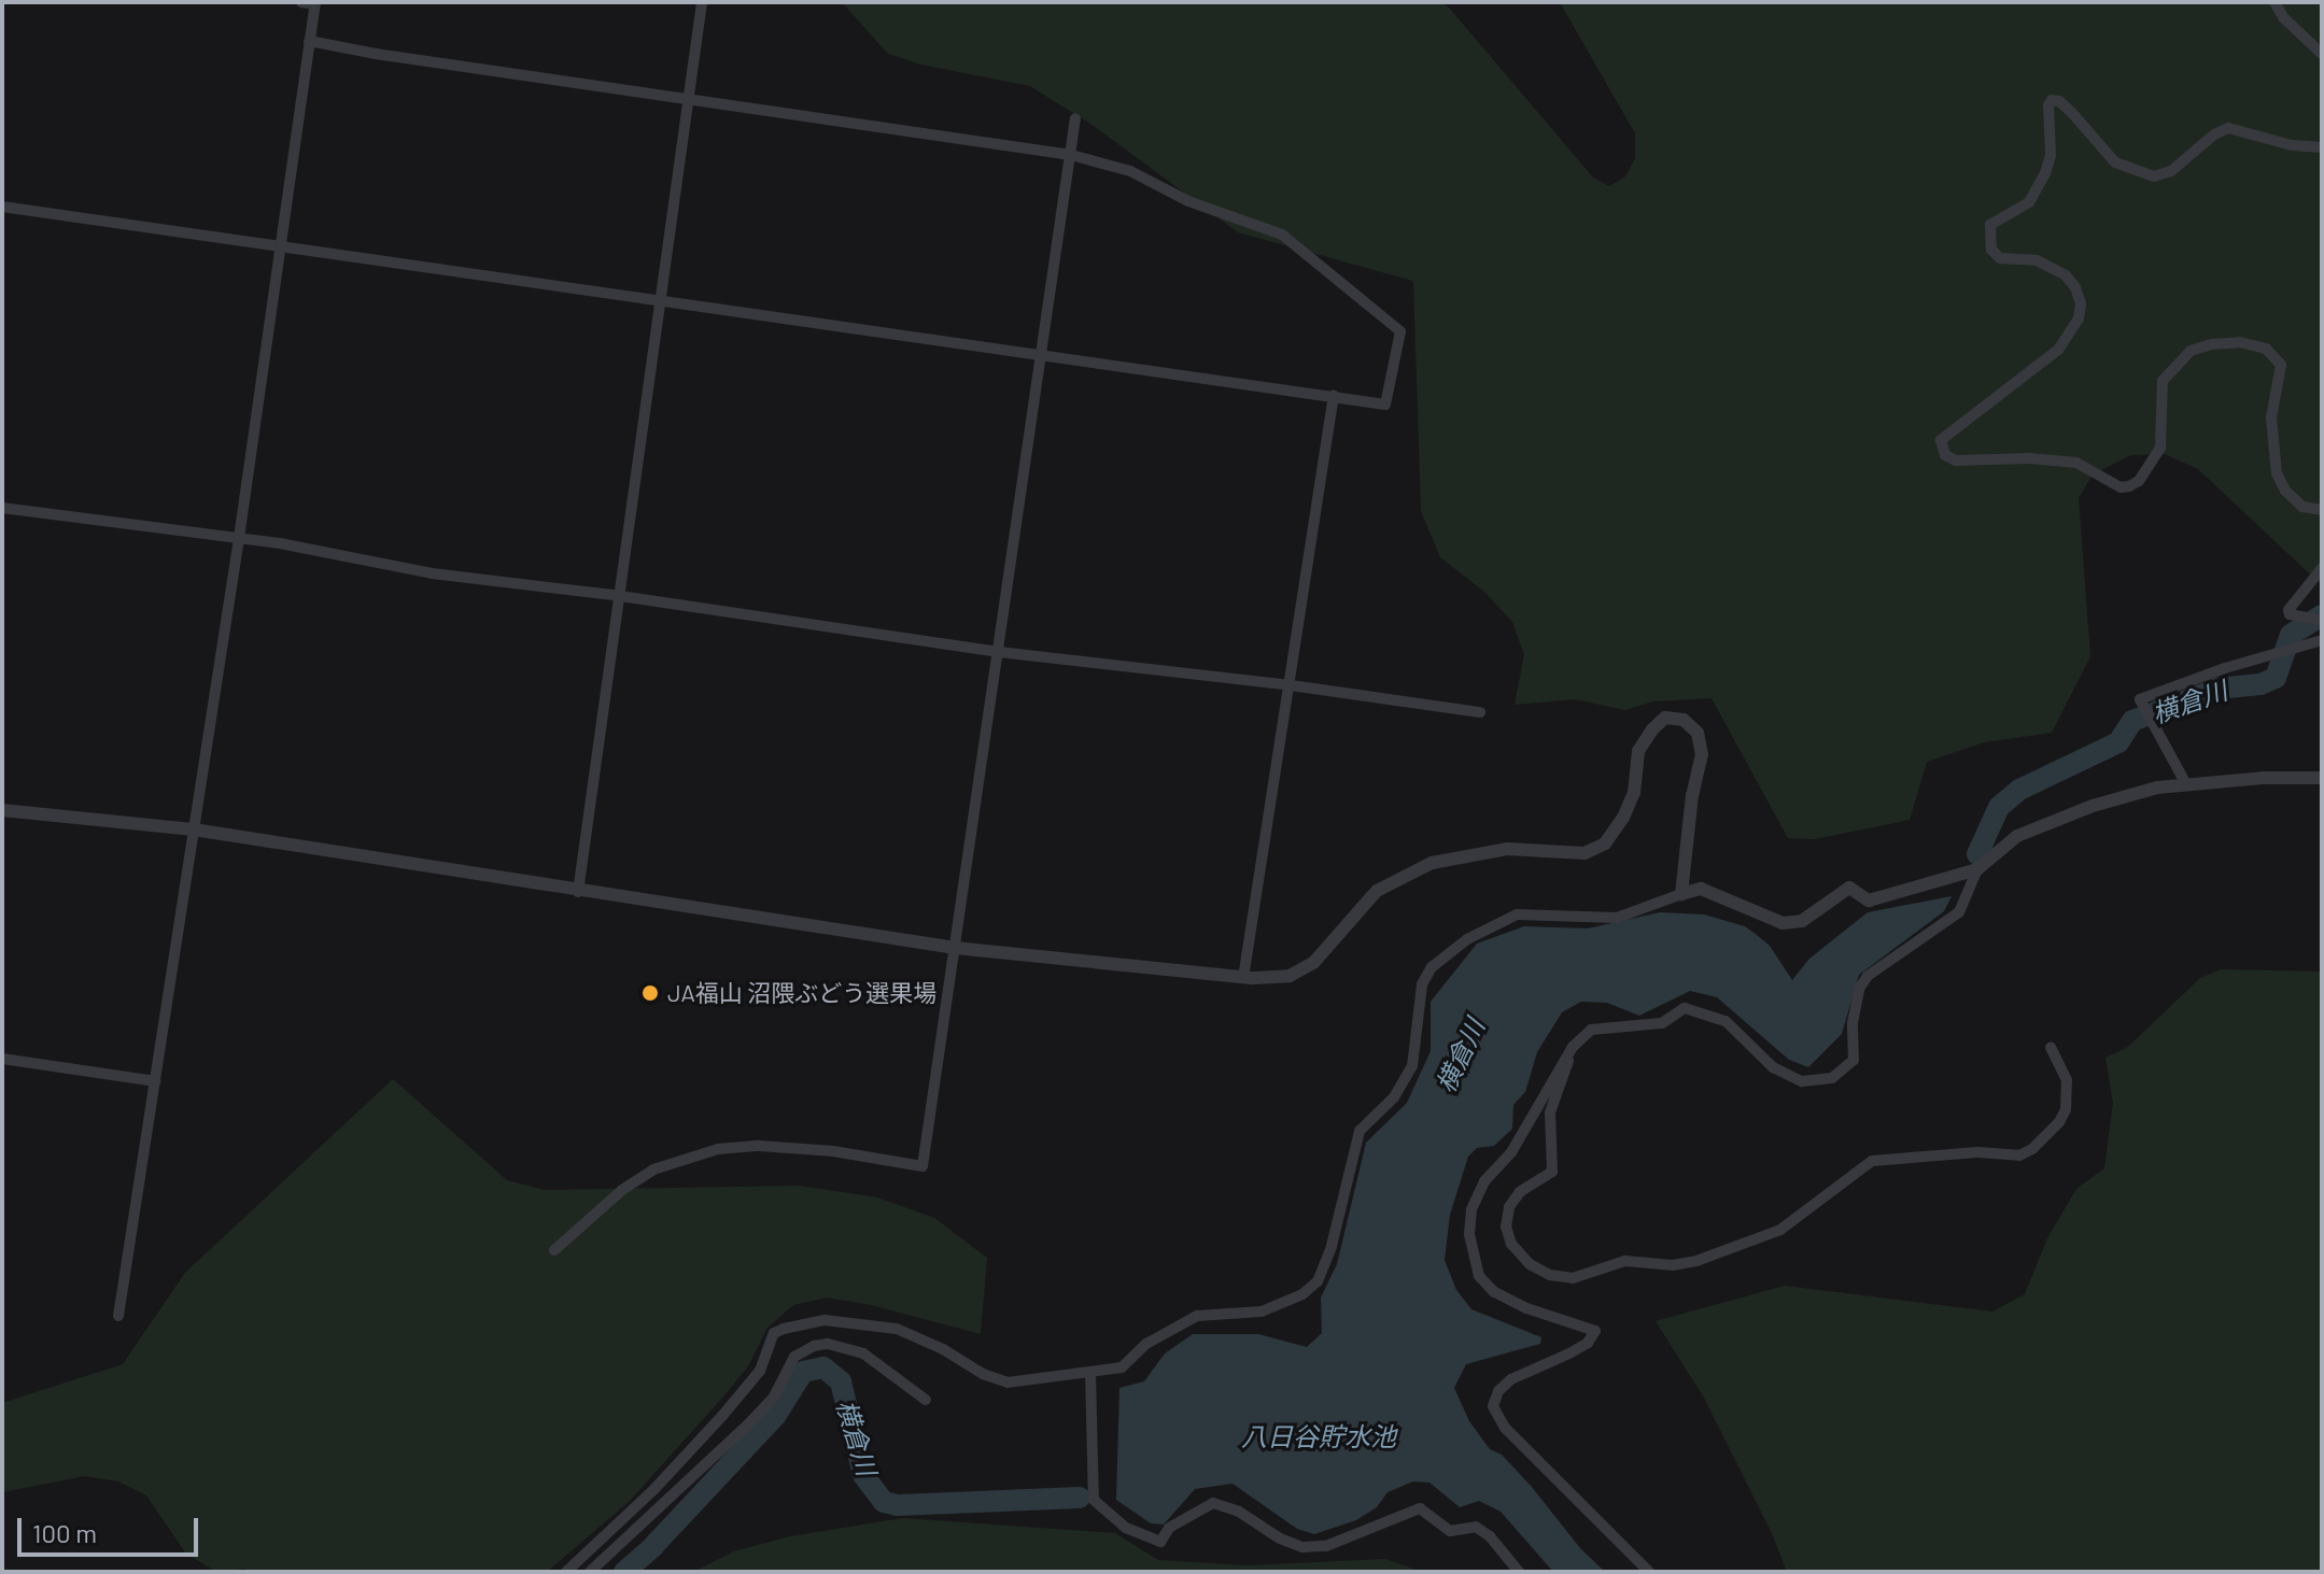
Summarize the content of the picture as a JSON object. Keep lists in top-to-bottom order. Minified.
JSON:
{"water":["横倉川","八日谷貯水池"],"places":["JA福山 沼隈ぶどう選果場"],"scale_bar":"100 m"}
